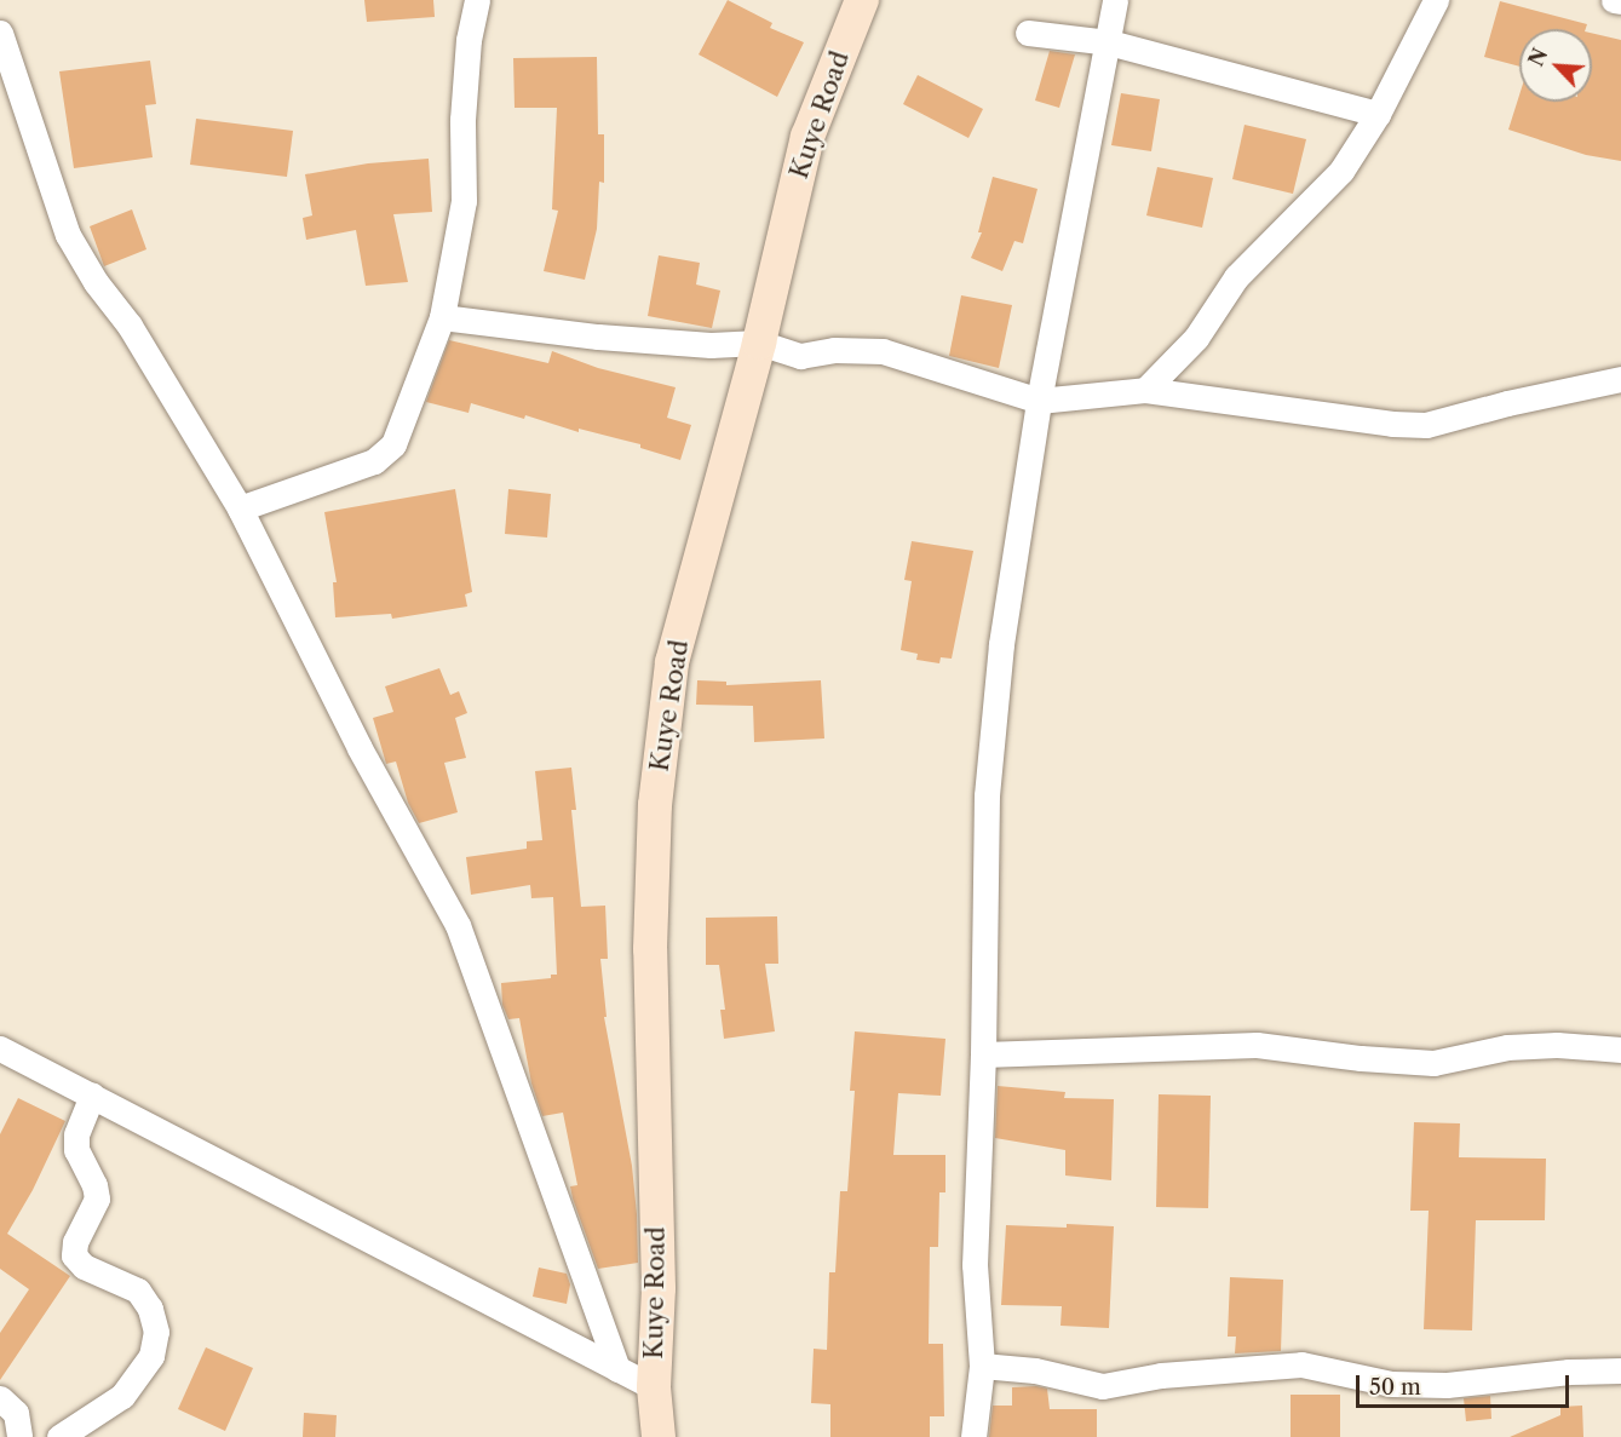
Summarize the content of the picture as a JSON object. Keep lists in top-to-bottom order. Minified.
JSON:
{"streets":{"street":["Kuye Road"]},"scale_bar":"50 m","north":"top left"}
